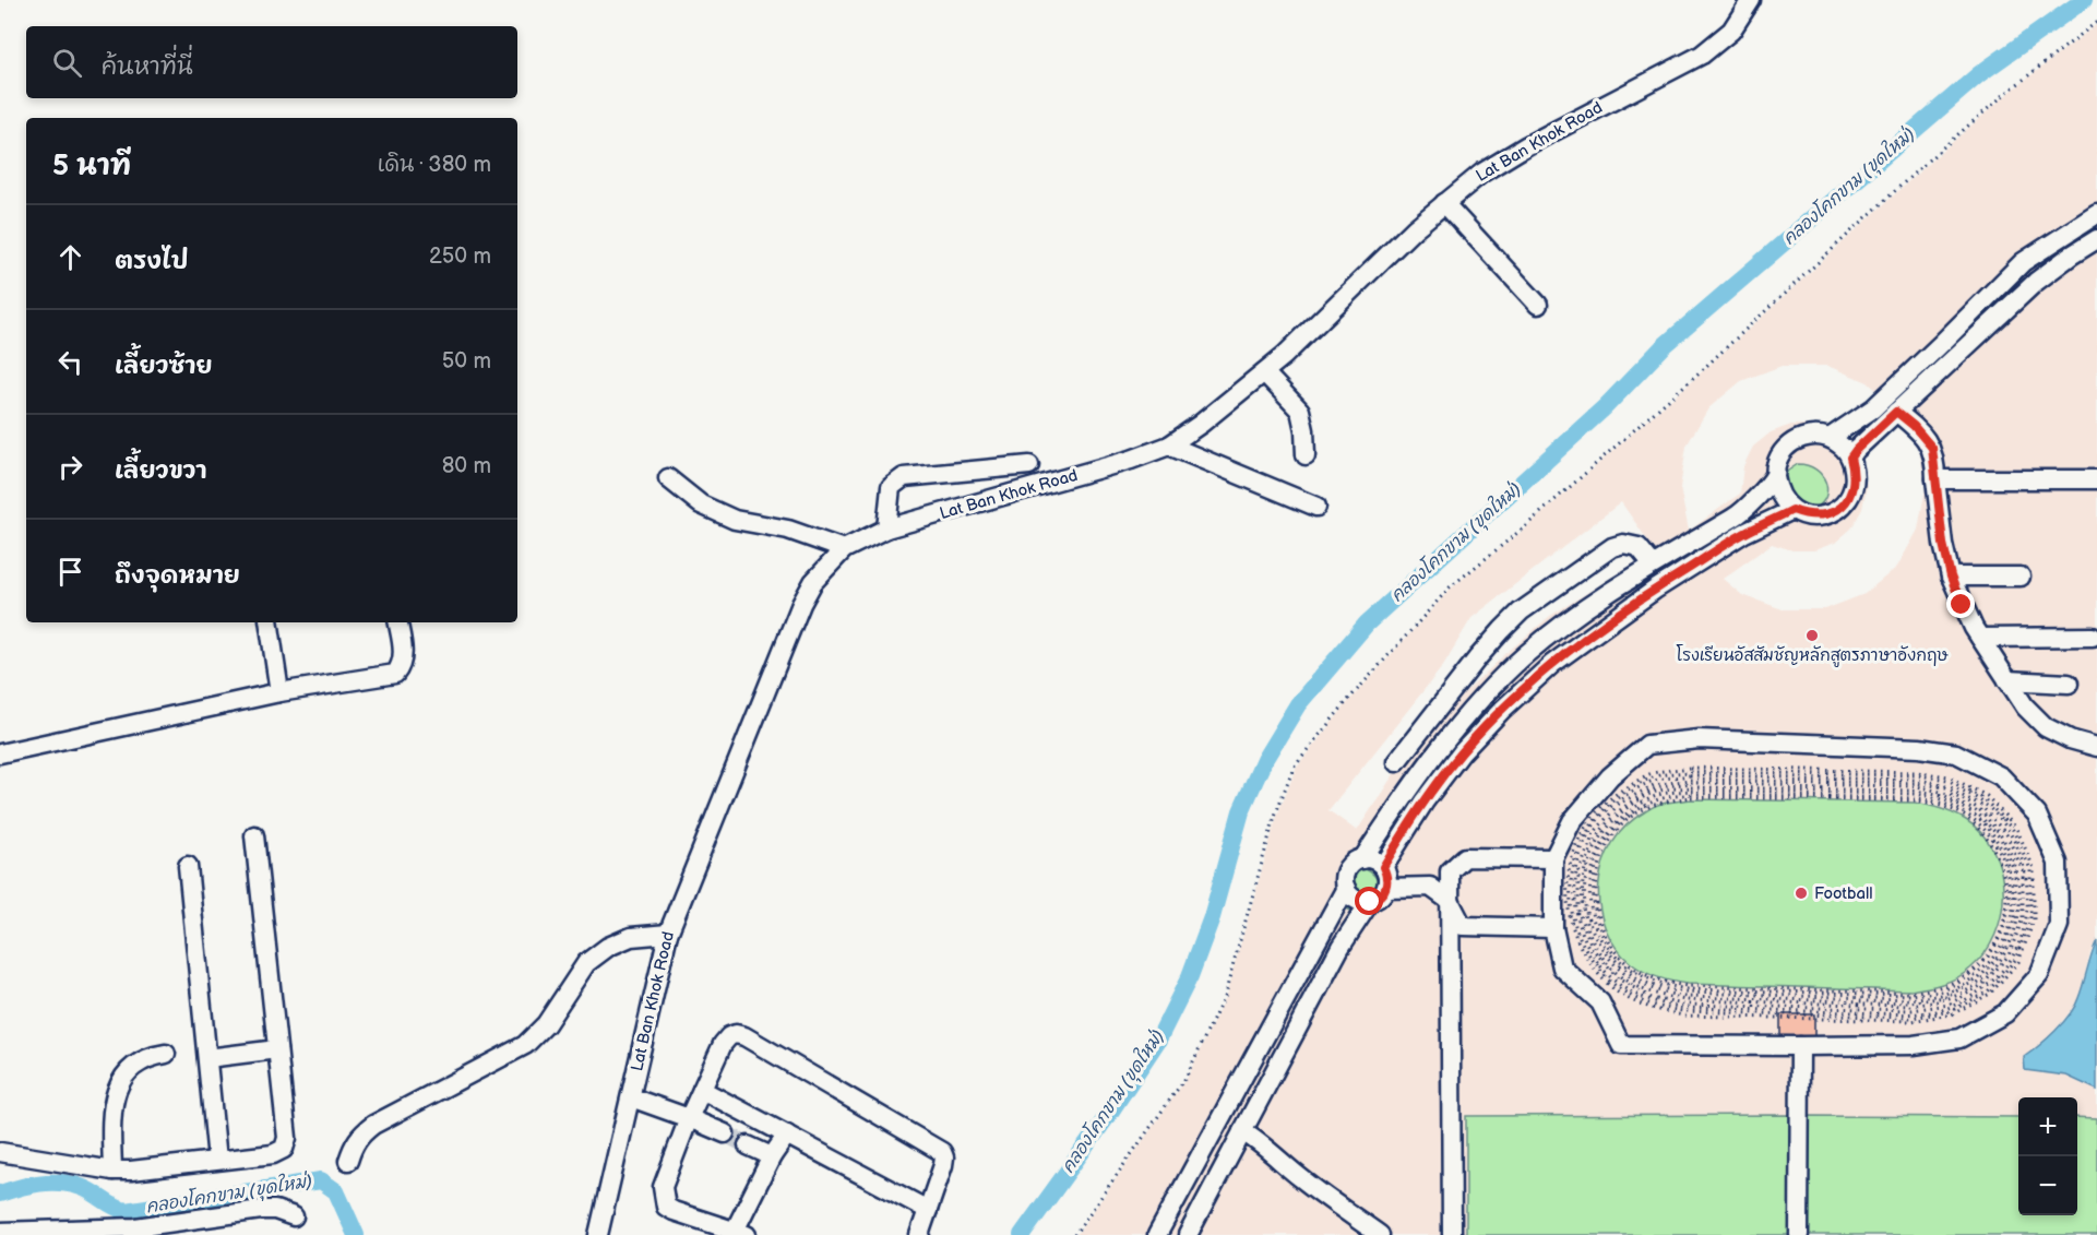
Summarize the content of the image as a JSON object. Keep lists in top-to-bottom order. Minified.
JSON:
{"streets":{"street":["Lat Ban Khok Road"]},"water":["คลองโคกขาม (ขุดใหม่)"],"places":["โรงเรียนอัสสัมชัญหลักสูตรภาษาอังกฤษ","Football"],"page":{"search":"ค้นหาที่นี่","heading":["5 นาที","เดิน · 380 m"],"list":[["ตรงไป","250 m"],["เลี้ยวซ้าย","50 m"],["เลี้ยวขวา","80 m"],"ถึงจุดหมาย"],"map_buttons":["+","−"]}}
